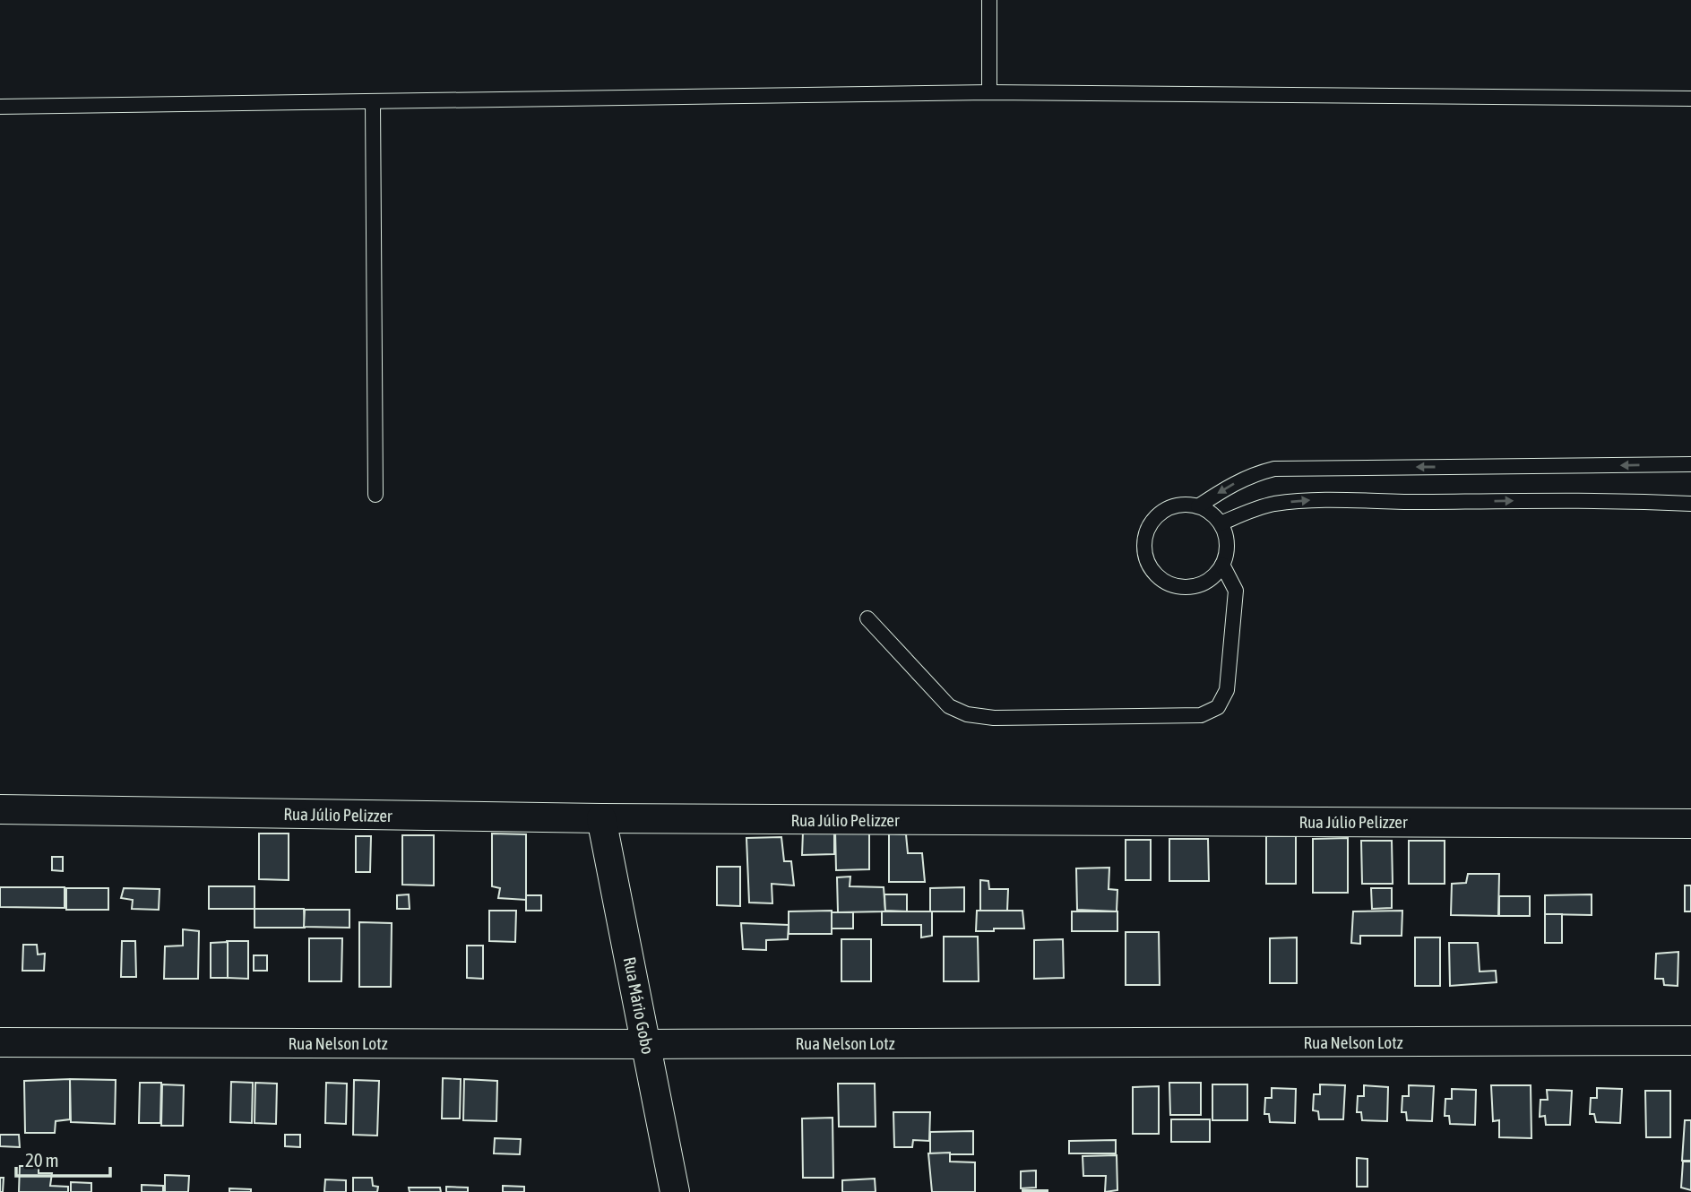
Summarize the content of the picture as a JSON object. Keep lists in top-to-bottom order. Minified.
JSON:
{"streets":{"street":["Rua Júlio Pelizzer","Rua Mário Gobo","Rua Nelson Lotz"]},"crossings":[["Rua Júlio Pelizzer","Rua Mário Gobo"],["Rua Mário Gobo","Rua Nelson Lotz"]],"scale_bar":"20 m"}
